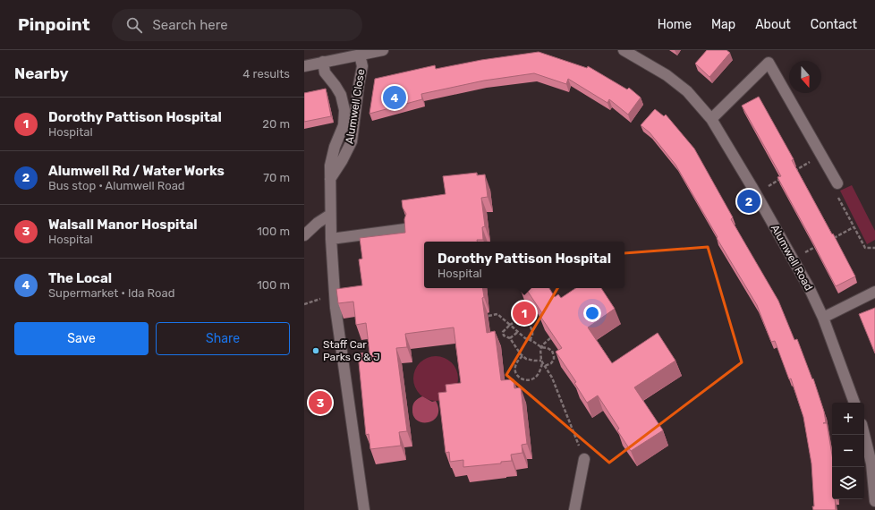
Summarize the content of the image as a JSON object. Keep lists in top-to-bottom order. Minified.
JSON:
{"streets":{"street":["Alumwell Close","Alumwell Road"]},"places":["Staff Car Parks G & J"],"north":"bottom","page":{"header":"Pinpoint","search":"Search here","nav":["Home","Map","About","Contact"],"heading":["Nearby","4 results"],"pins":["4","2","1","3"],"list":[{"mark":"1","name":"Dorothy Pattison Hospital","note":"Hospital","value":"20 m"},{"mark":"2","name":"Alumwell Rd / Water Works","note":"Bus stop · Alumwell Road","value":"70 m"},{"mark":"3","name":"Walsall Manor Hospital","note":"Hospital","value":"100 m"},{"mark":"4","name":"The Local","note":"Supermarket · Ida Road","value":"100 m"}],"popup":["Dorothy Pattison Hospital","Hospital"],"buttons":["Save","Share"],"map_buttons":["+","−"]}}
